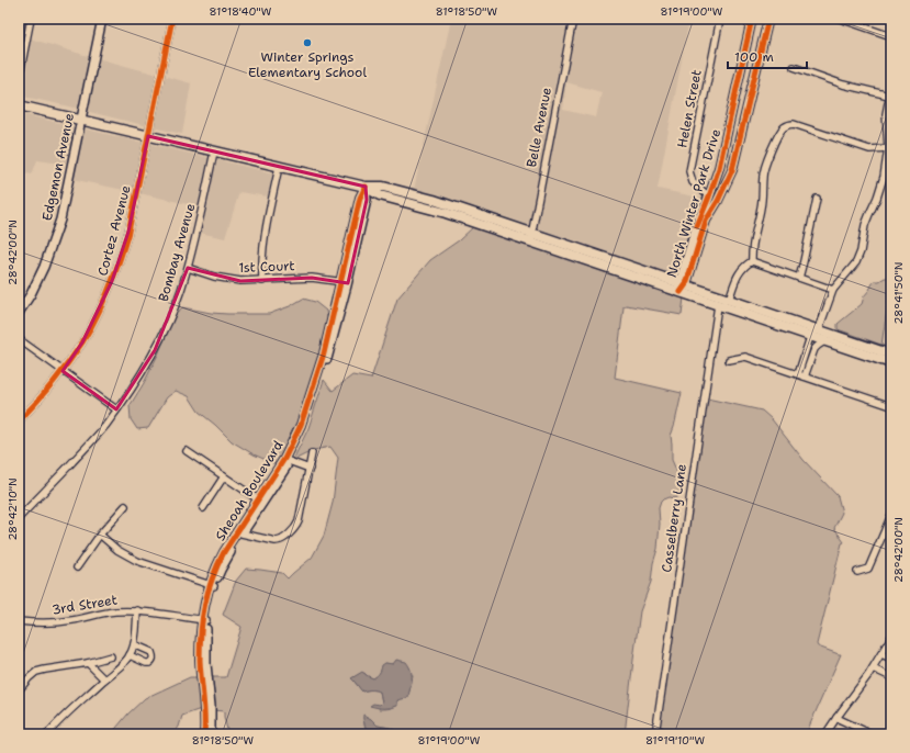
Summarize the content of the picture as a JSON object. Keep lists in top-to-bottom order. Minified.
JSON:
{"streets":{"street":["Helen Street","Belle Avenue","Edgemon Avenue","North Winter Park Drive","Cortez Avenue","Bombay Avenue","1st Court","Sheoah Boulevard","Casselberry Lane","3rd Street"]},"crossings":[["Helen Street","North Winter Park Drive"],["Bombay Avenue","1st Court"],["1st Court","Sheoah Boulevard"],["Sheoah Boulevard","3rd Street"]],"places":["Winter Springs Elementary School"],"scale_bar":"100 m","coordinates":["81°18'40\"W","81°18'50\"W","81°19'00\"W","28°42'00\"N","28°41'50\"N","28°42'10\"N","81°19'10\"W"]}
